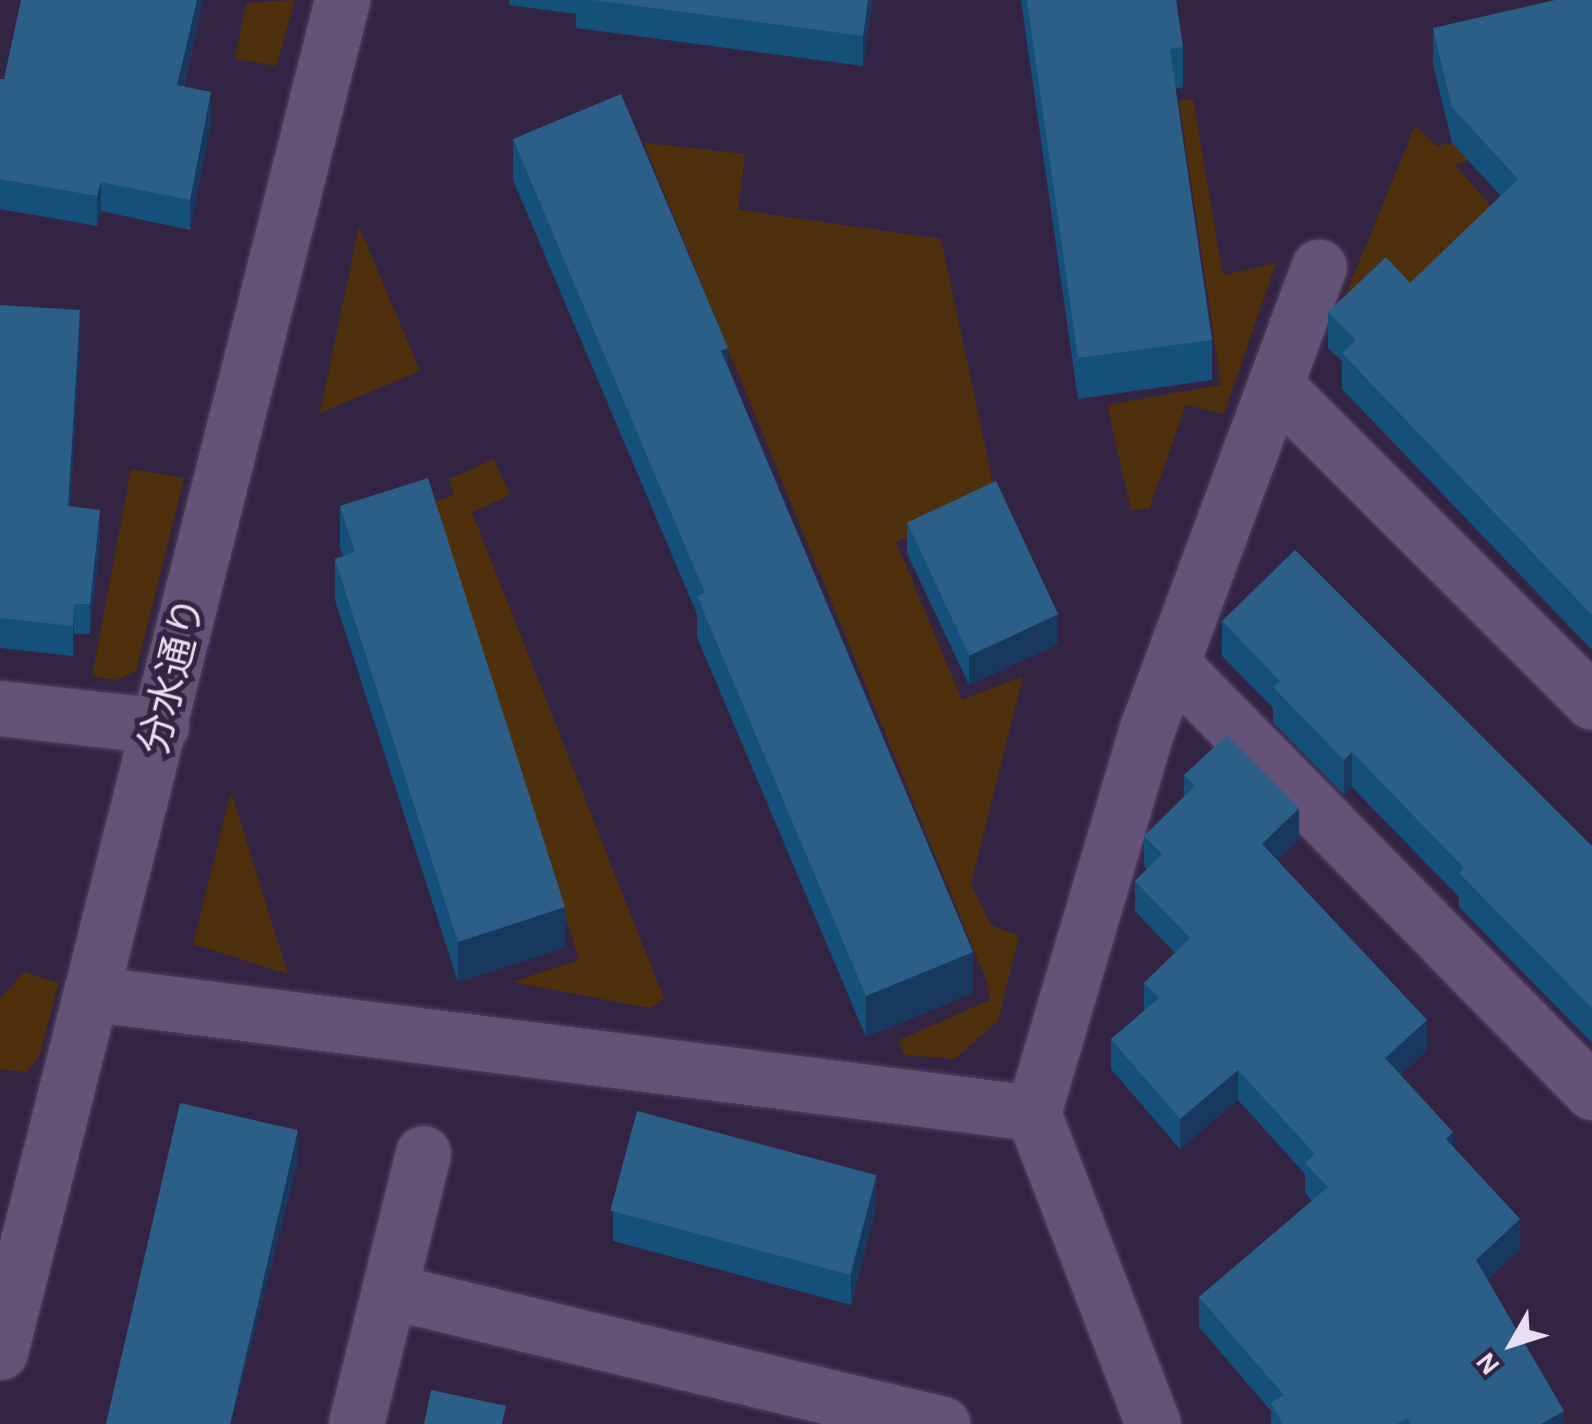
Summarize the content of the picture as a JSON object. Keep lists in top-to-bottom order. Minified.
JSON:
{"streets":{"street":["分水通り"]},"north":"bottom left"}
